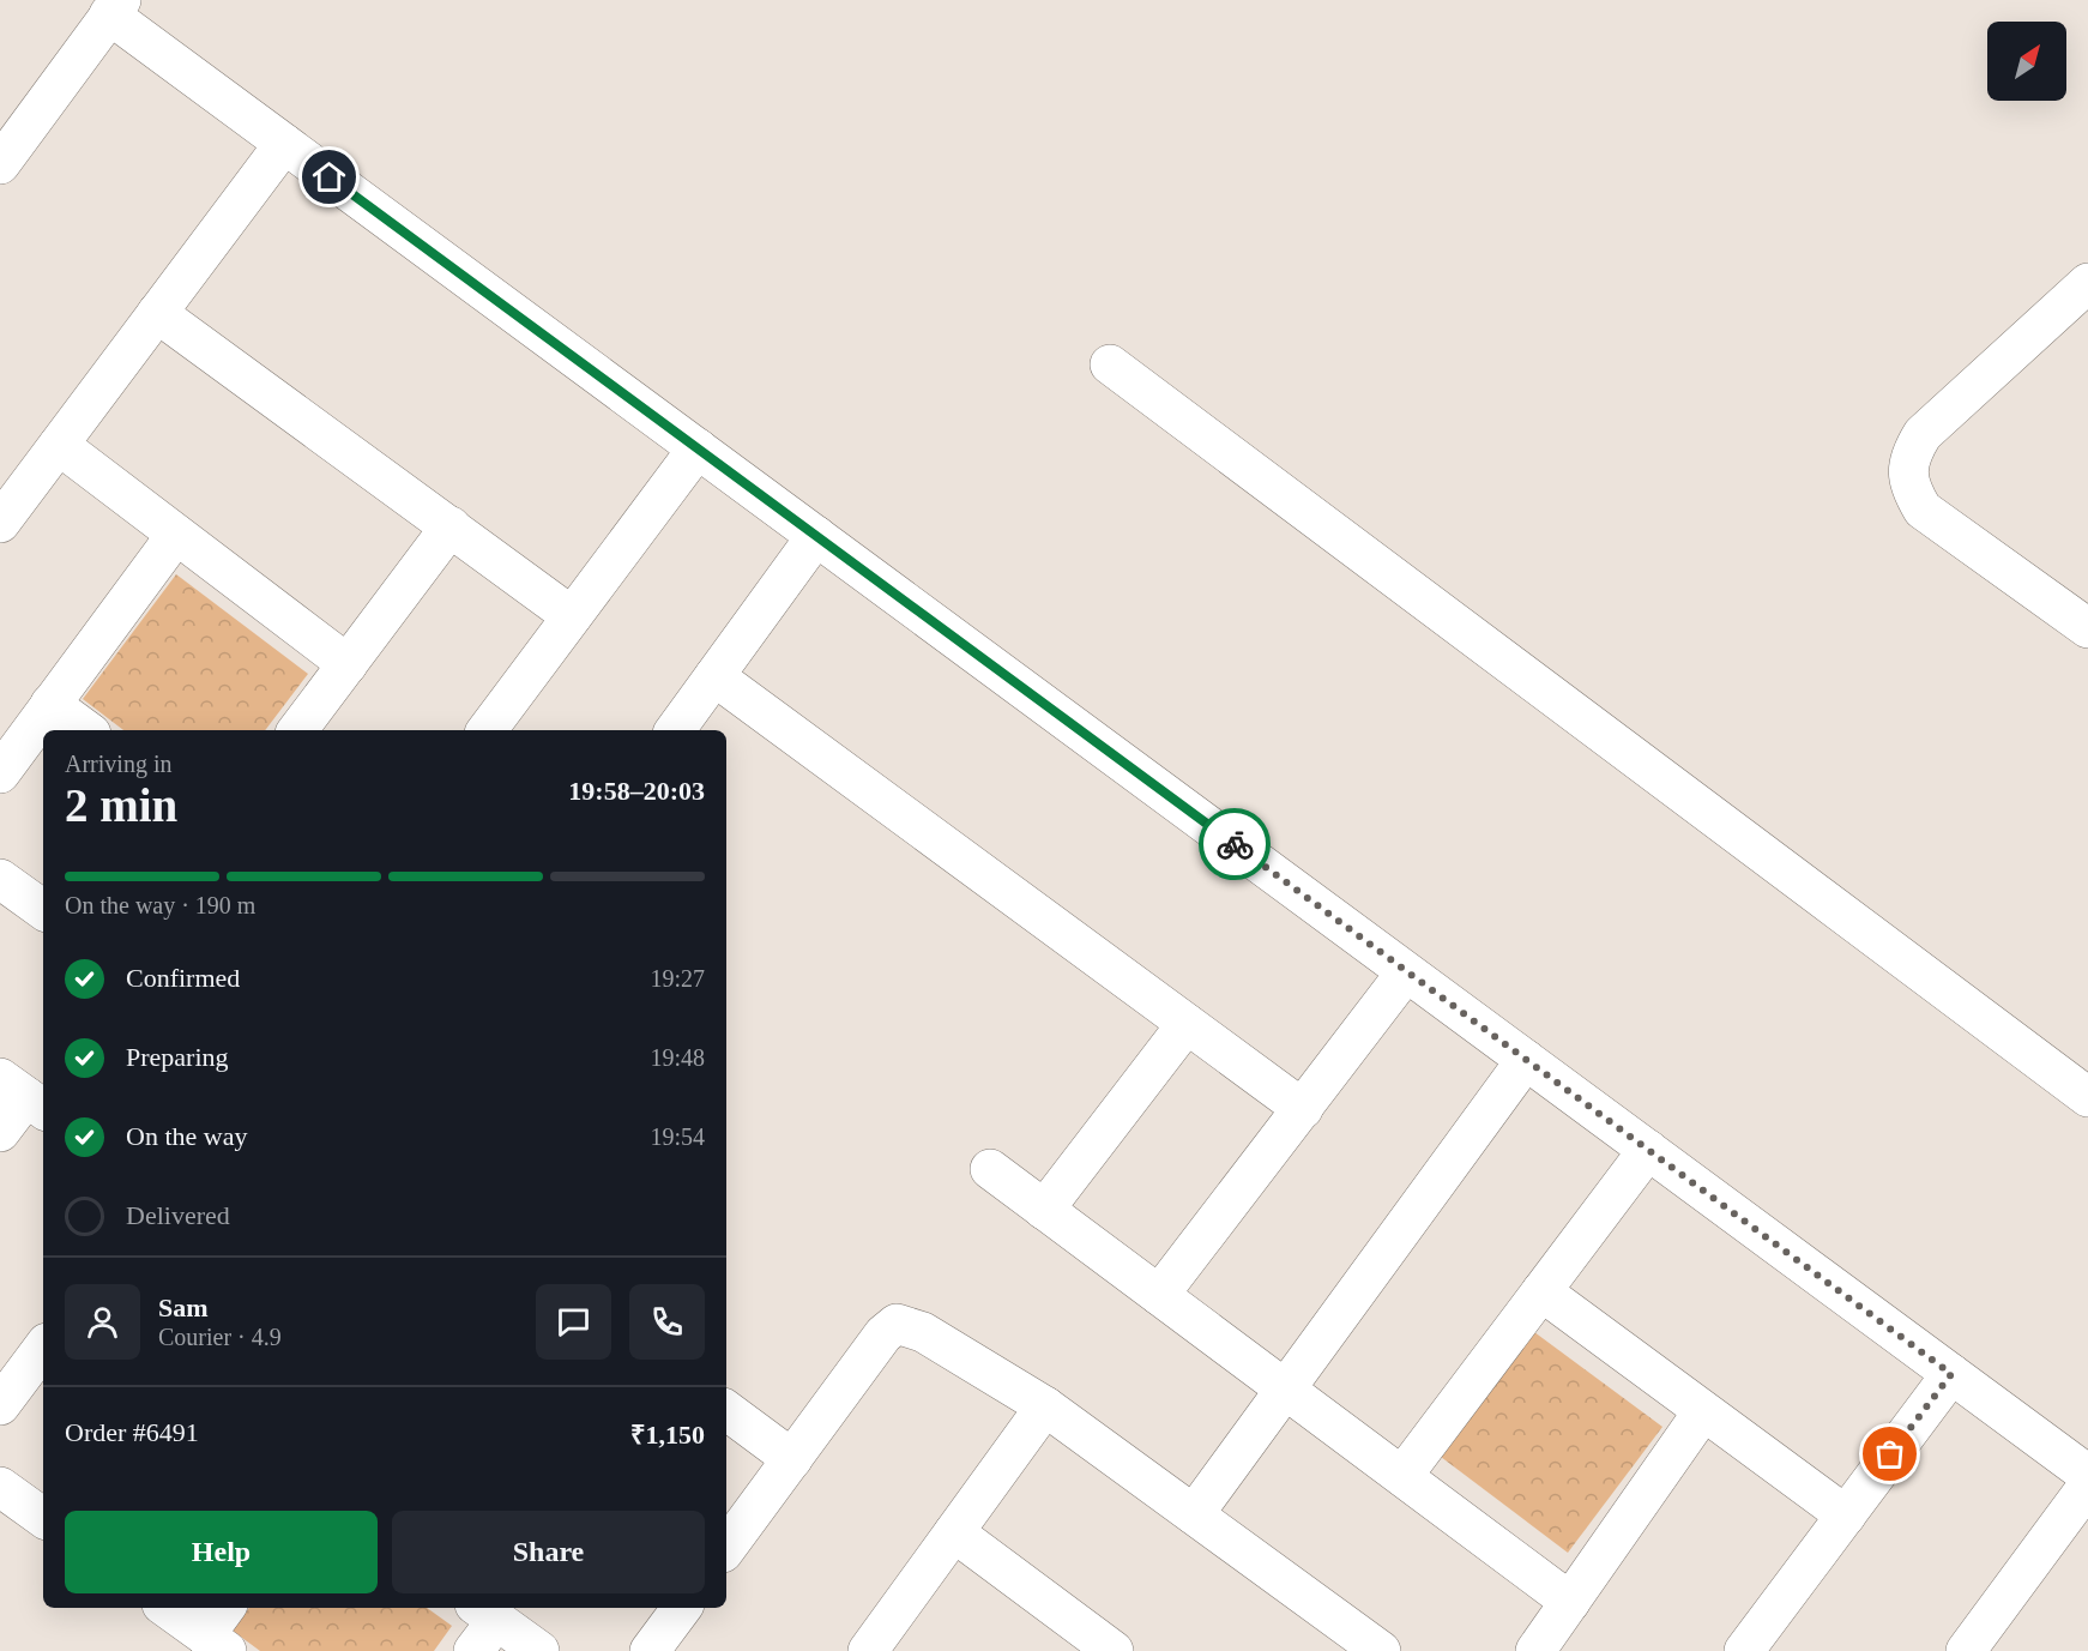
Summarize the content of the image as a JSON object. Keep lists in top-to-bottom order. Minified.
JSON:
{"north":"top right","page":{"heading":["2 min","Arriving in","19:58–20:03"],"panel":["Sam","Courier · 4.9","Order #6491","₹1,150"],"bar":"On the way · 190 m","list":[["Confirmed","19:27"],["Preparing","19:48"],["On the way","19:54"],"Delivered"],"buttons":["Help","Share"]}}
